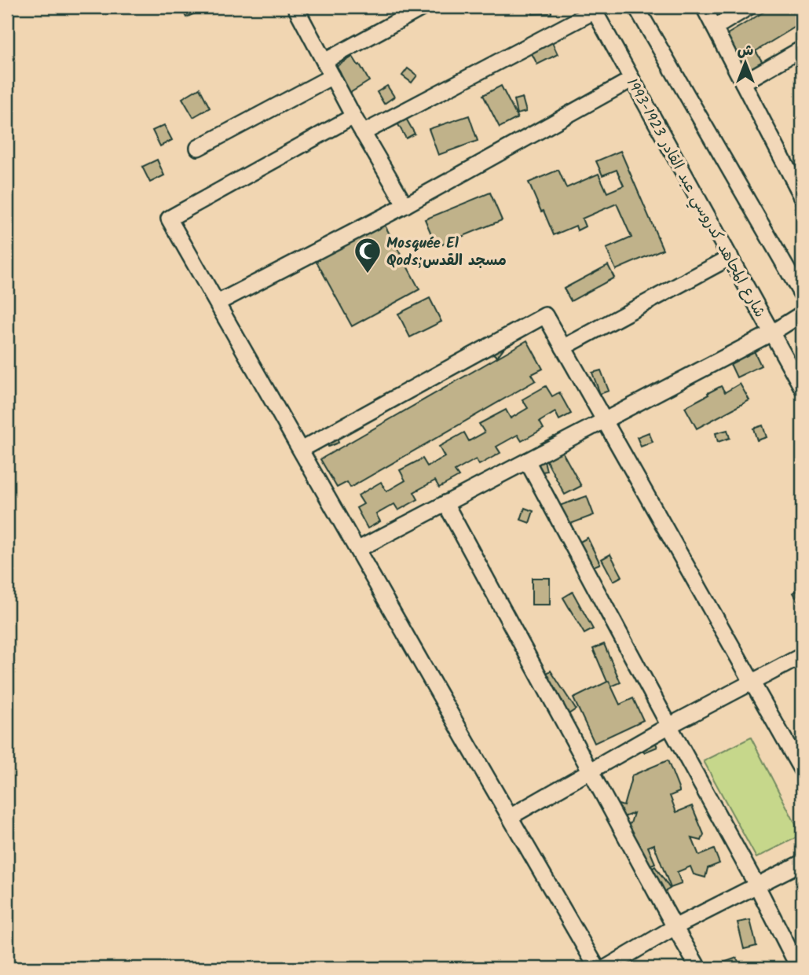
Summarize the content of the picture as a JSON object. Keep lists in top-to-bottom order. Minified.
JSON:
{"streets":{"street":["شارع المجاهد كدروسي عبد القادر 1923-1993"]},"places":{"mosque":["Mosquée El Qods;مسجد القدس"]},"north":"top"}
